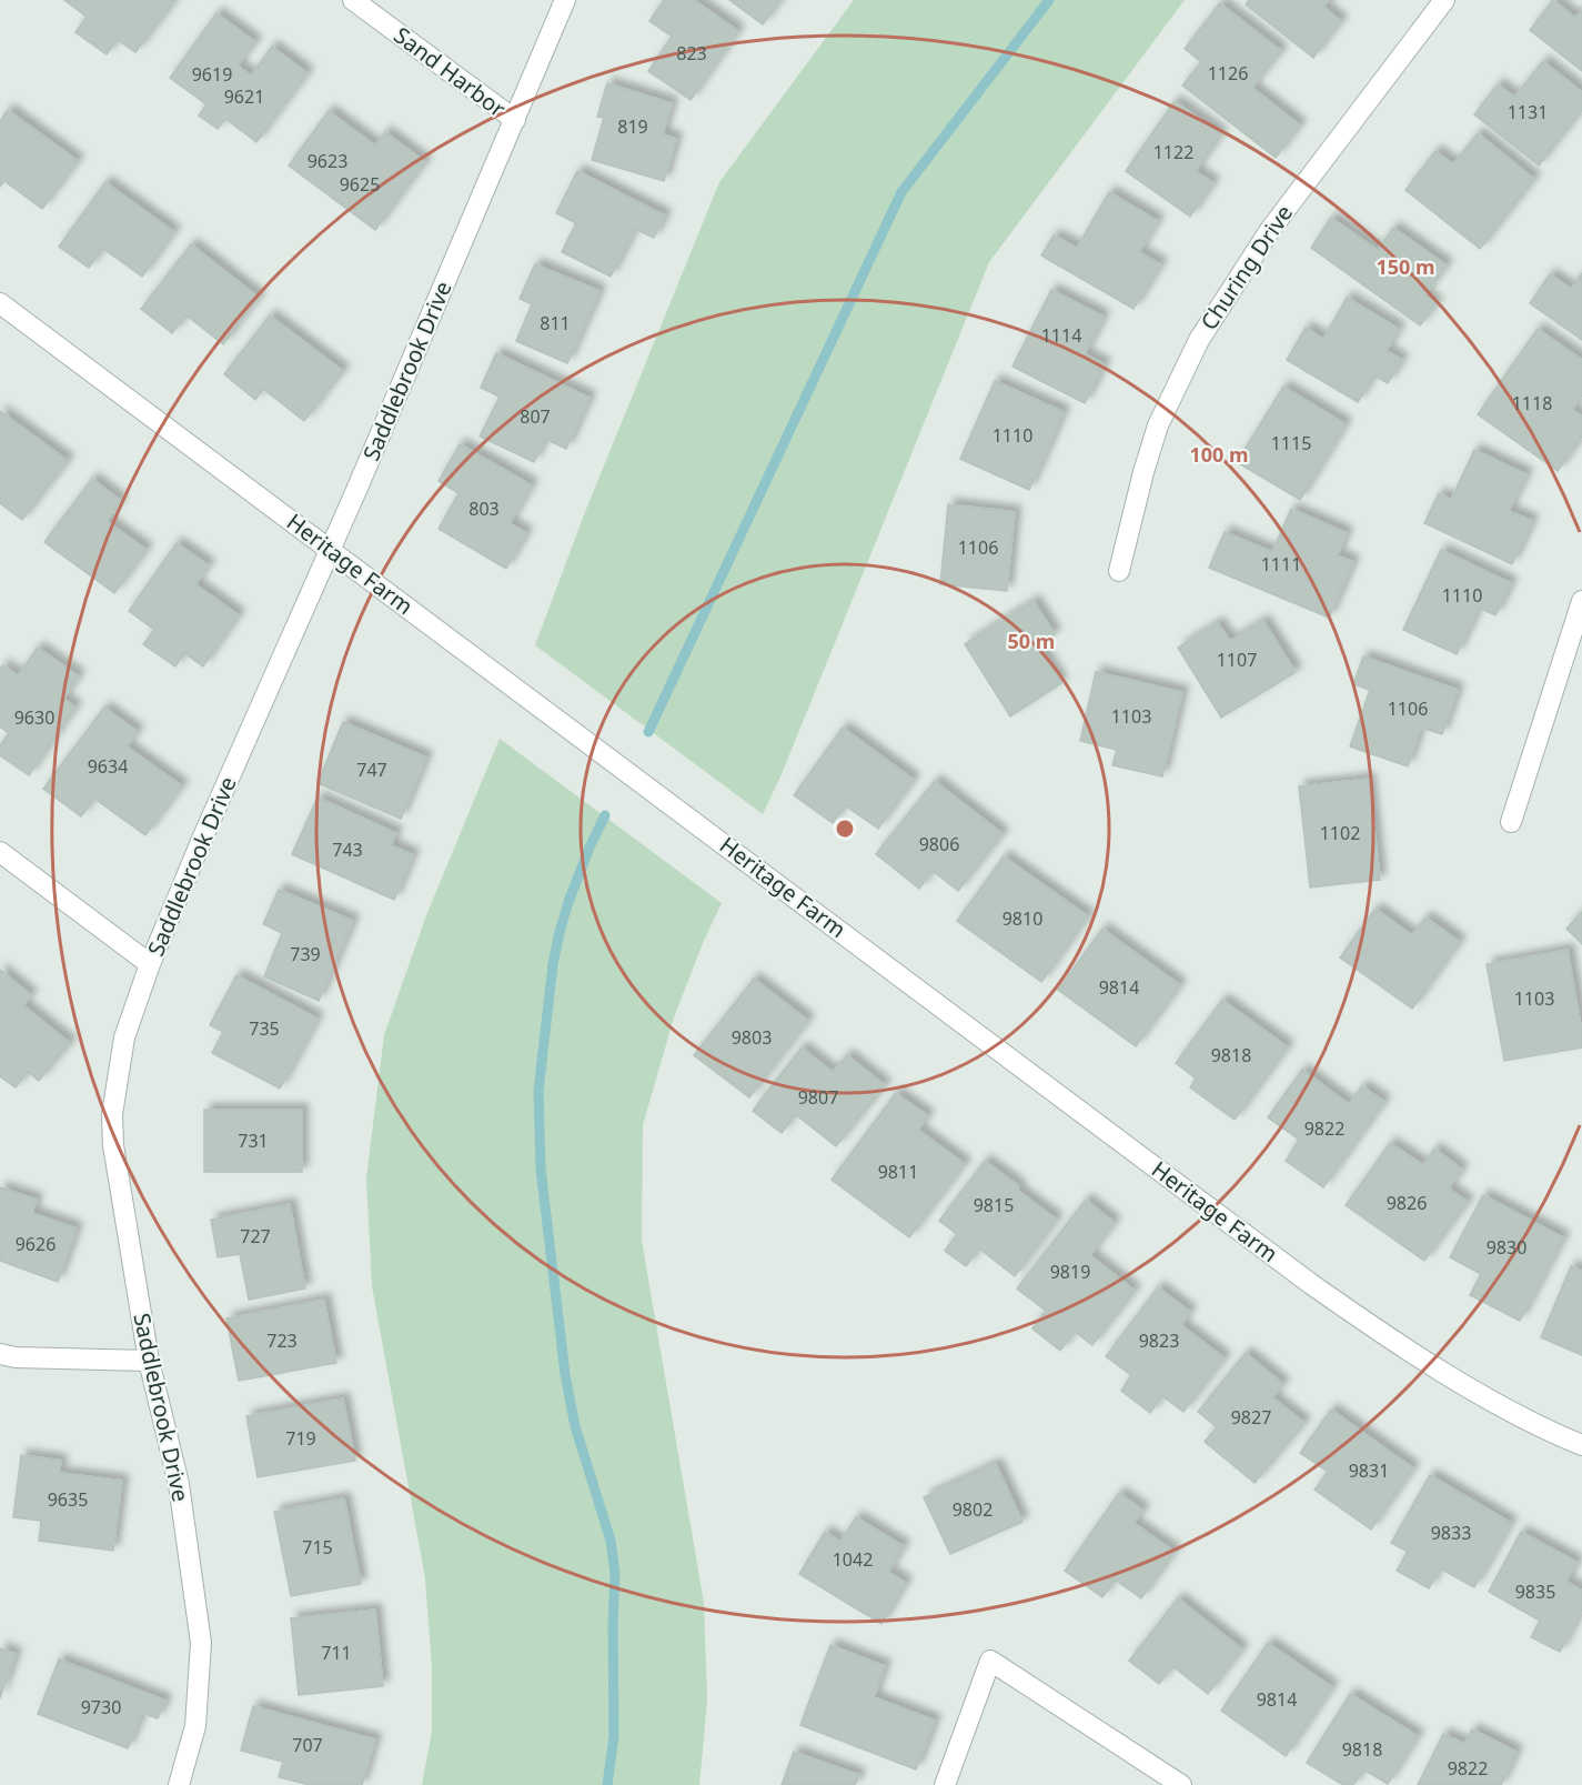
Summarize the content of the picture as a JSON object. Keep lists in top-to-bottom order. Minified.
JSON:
{"streets":{"street":["Sand Harbor","Churing Drive","Saddlebrook Drive","Heritage Farm"]},"crossings":[["Sand Harbor","Saddlebrook Drive"],["Saddlebrook Drive","Heritage Farm"]],"house_numbers":["823","1126","9619","9621","1131","819","1122","9623","9625","811","1114","1118","807","1110","1115","803","1106","1111","1110","1107","1106","1103","9630","9634","747","1102","9806","743","9810","739","9814","1103","735","9803","9818","9807","9822","731","9811","9826","9815","727","9626","9830","9819","723","9823","9827","719","9831","9635","9802","9833","715","1042","9835","711","9814","9730","707","9818","9822"],"rings":["150 m","100 m","50 m"]}
